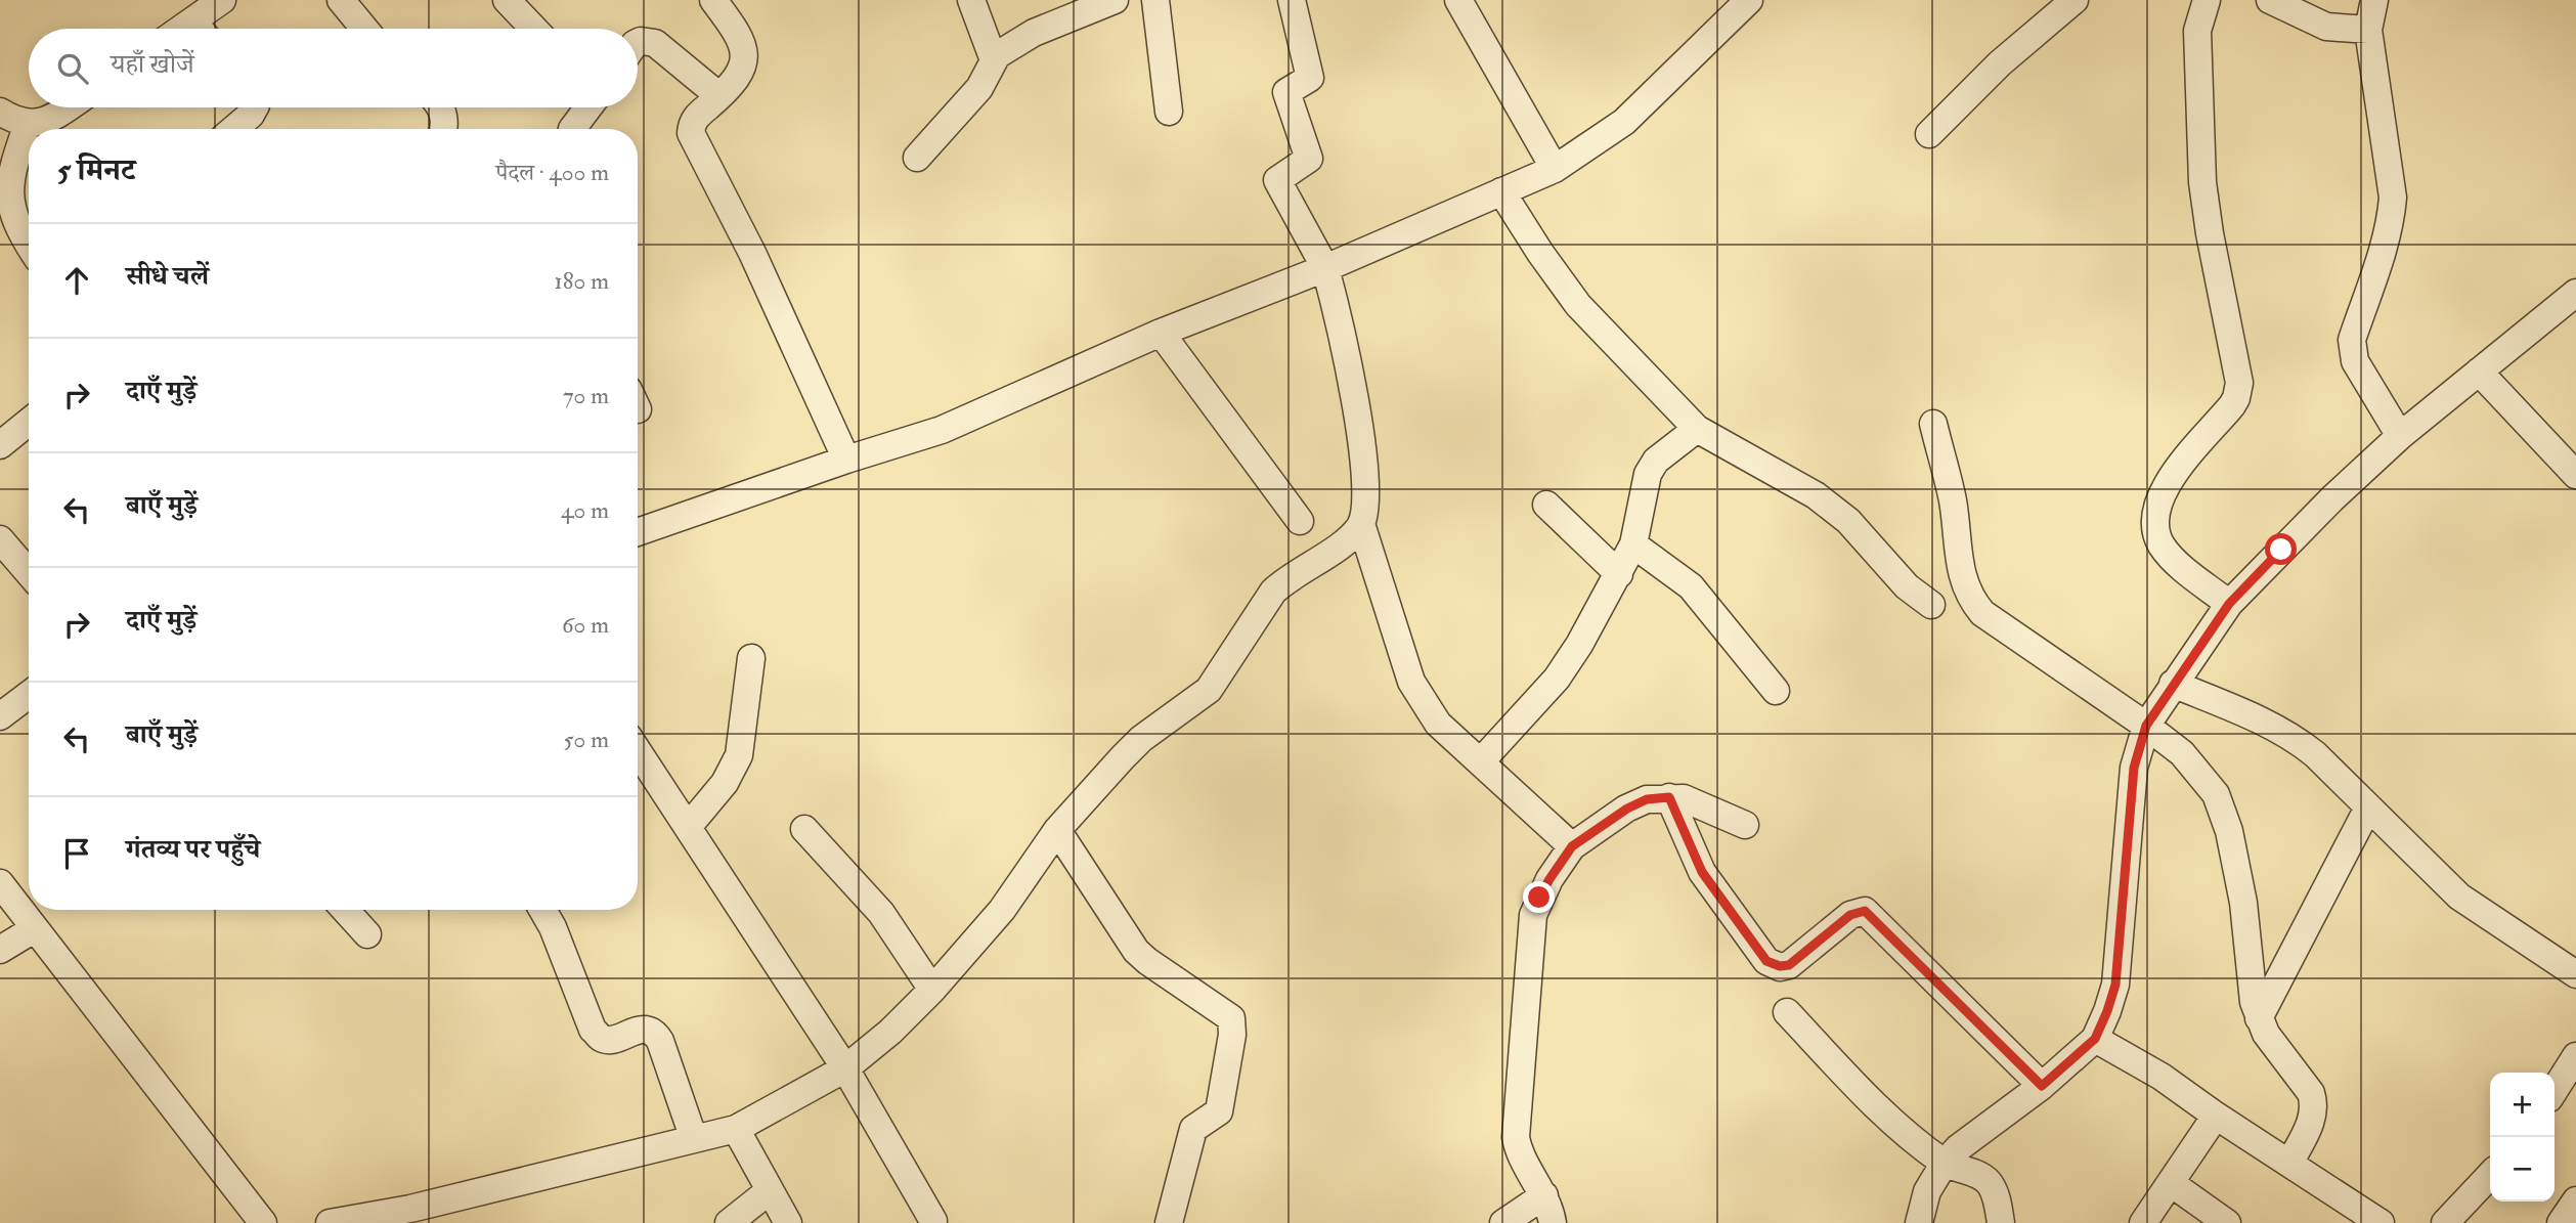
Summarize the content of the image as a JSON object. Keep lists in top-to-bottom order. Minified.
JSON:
{"page":{"search":"यहाँ खोजें","heading":["5 मिनट","पैदल · 400 m"],"list":[["सीधे चलें","180 m"],["दाएँ मुड़ें","70 m"],["बाएँ मुड़ें","40 m"],["दाएँ मुड़ें","60 m"],["बाएँ मुड़ें","50 m"],"गंतव्य पर पहुँचे"],"map_buttons":["+","−"]}}
